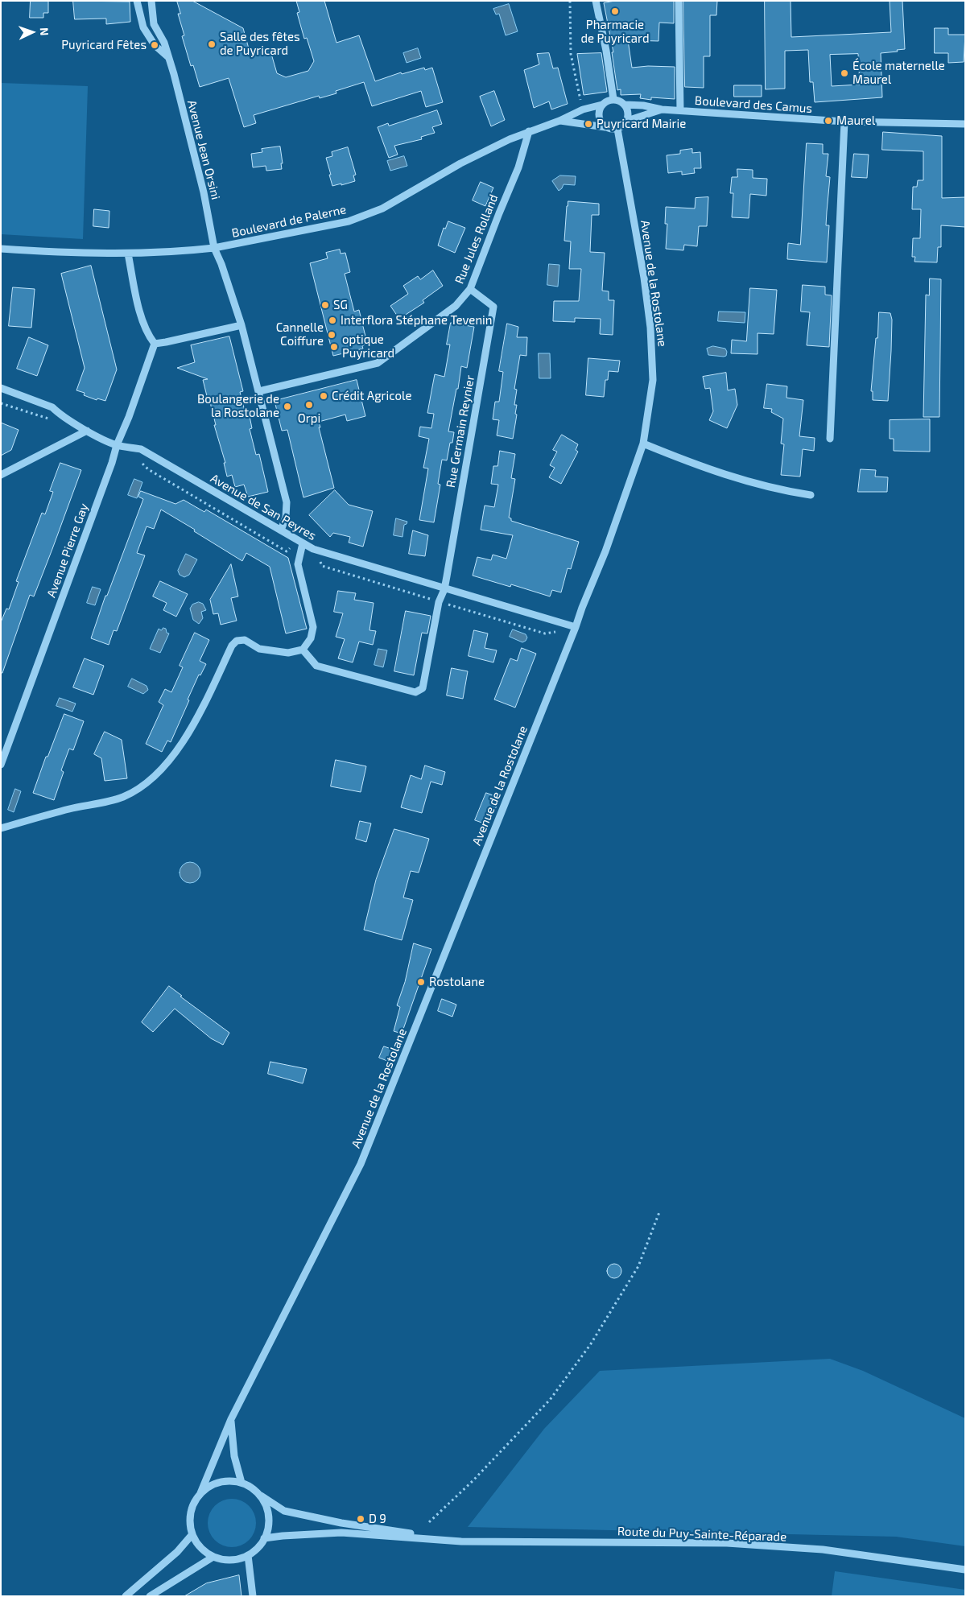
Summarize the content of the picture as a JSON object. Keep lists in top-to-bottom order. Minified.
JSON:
{"streets":{"street":["Boulevard des Camus","Avenue Jean Orsini","Boulevard de Palerne","Rue Jules Rolland","Avenue de la Rostolane","Rue Germain Reynier","Avenue de San Peyres","Avenue Pierre Gay","Route du Puy-Sainte-Réparade"]},"crossings":[["Boulevard des Camus","Boulevard de Palerne"],["Boulevard des Camus","Avenue de la Rostolane"],["Avenue Jean Orsini","Boulevard de Palerne"],["Avenue Jean Orsini","Rue Jules Rolland"],["Avenue Jean Orsini","Avenue de San Peyres"],["Boulevard de Palerne","Rue Jules Rolland"],["Boulevard de Palerne","Avenue de la Rostolane"],["Rue Jules Rolland","Rue Germain Reynier"],["Avenue de la Rostolane","Avenue de San Peyres"],["Avenue de la Rostolane","Route du Puy-Sainte-Réparade"],["Rue Germain Reynier","Avenue de San Peyres"],["Avenue de San Peyres","Avenue Pierre Gay"]],"places":["Pharmacie de Puyricard","Salle des fêtes de Puyricard","Puyricard Fêtes","École maternelle Maurel","Maurel","Puyricard Mairie","SG","Interflora Stéphane Tevenin","Cannelle Coiffure","optique Puyricard","Crédit Agricole","Orpi","Boulangerie de la Rostolane","Rostolane","D 9"],"north":"right"}
